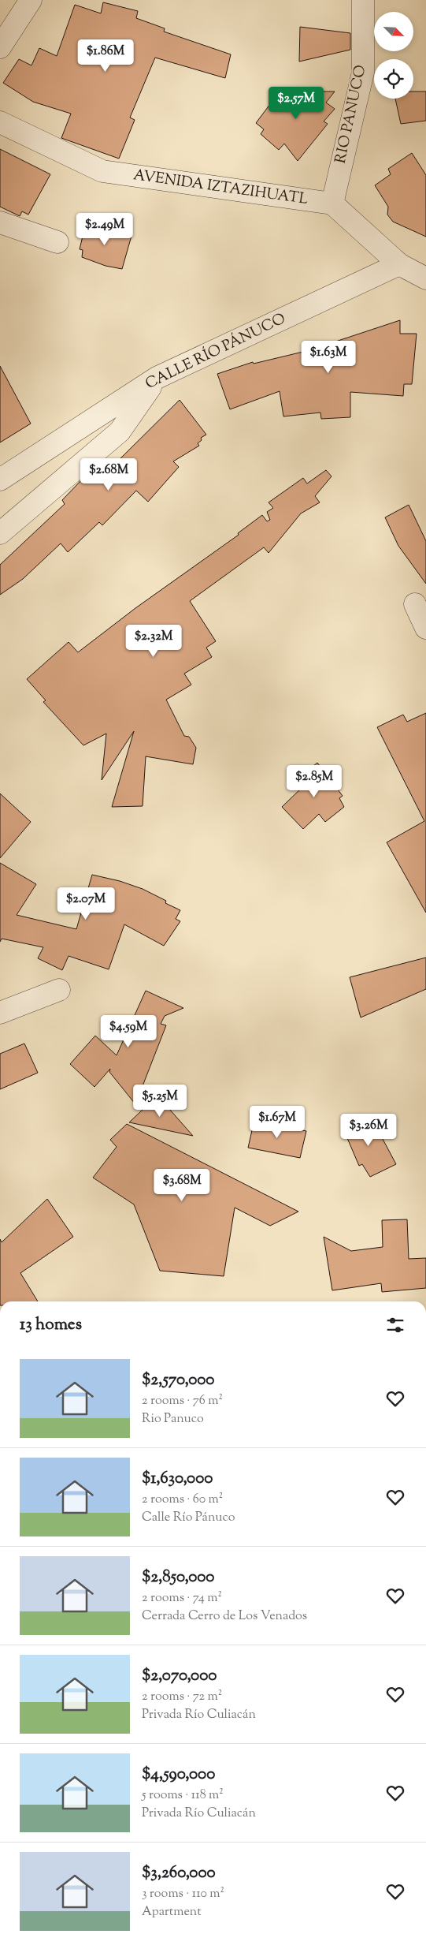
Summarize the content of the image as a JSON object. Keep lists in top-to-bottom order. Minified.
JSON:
{"streets":{"street":["RIO PANUCO","AVENIDA IZTAZIHUATL","CALLE RÍO PÁNUCO"]},"crossings":[["RIO PANUCO","AVENIDA IZTAZIHUATL"]],"north":"bottom right","page":{"price":["$1.86M","$2.57M","$2.49M","$1.63M","$2.68M","$2.32M","$2.85M","$2.07M","$4.59M","$5.25M","$1.67M","$3.26M","$3.68M"],"heading":"13 homes","list":[{"name":"$2,570,000","note":"2 rooms · 76 m² · Rio Panuco"},{"name":"$1,630,000","note":"2 rooms · 60 m² · Calle Río Pánuco"},{"name":"$2,850,000","note":"2 rooms · 74 m² · Cerrada Cerro de Los Venados"},{"name":"$2,070,000","note":"2 rooms · 72 m² · Privada Río Culiacán"},{"name":"$4,590,000","note":"5 rooms · 118 m² · Privada Río Culiacán"},{"name":"$3,260,000","note":"3 rooms · 110 m² · Apartment"}]}}
